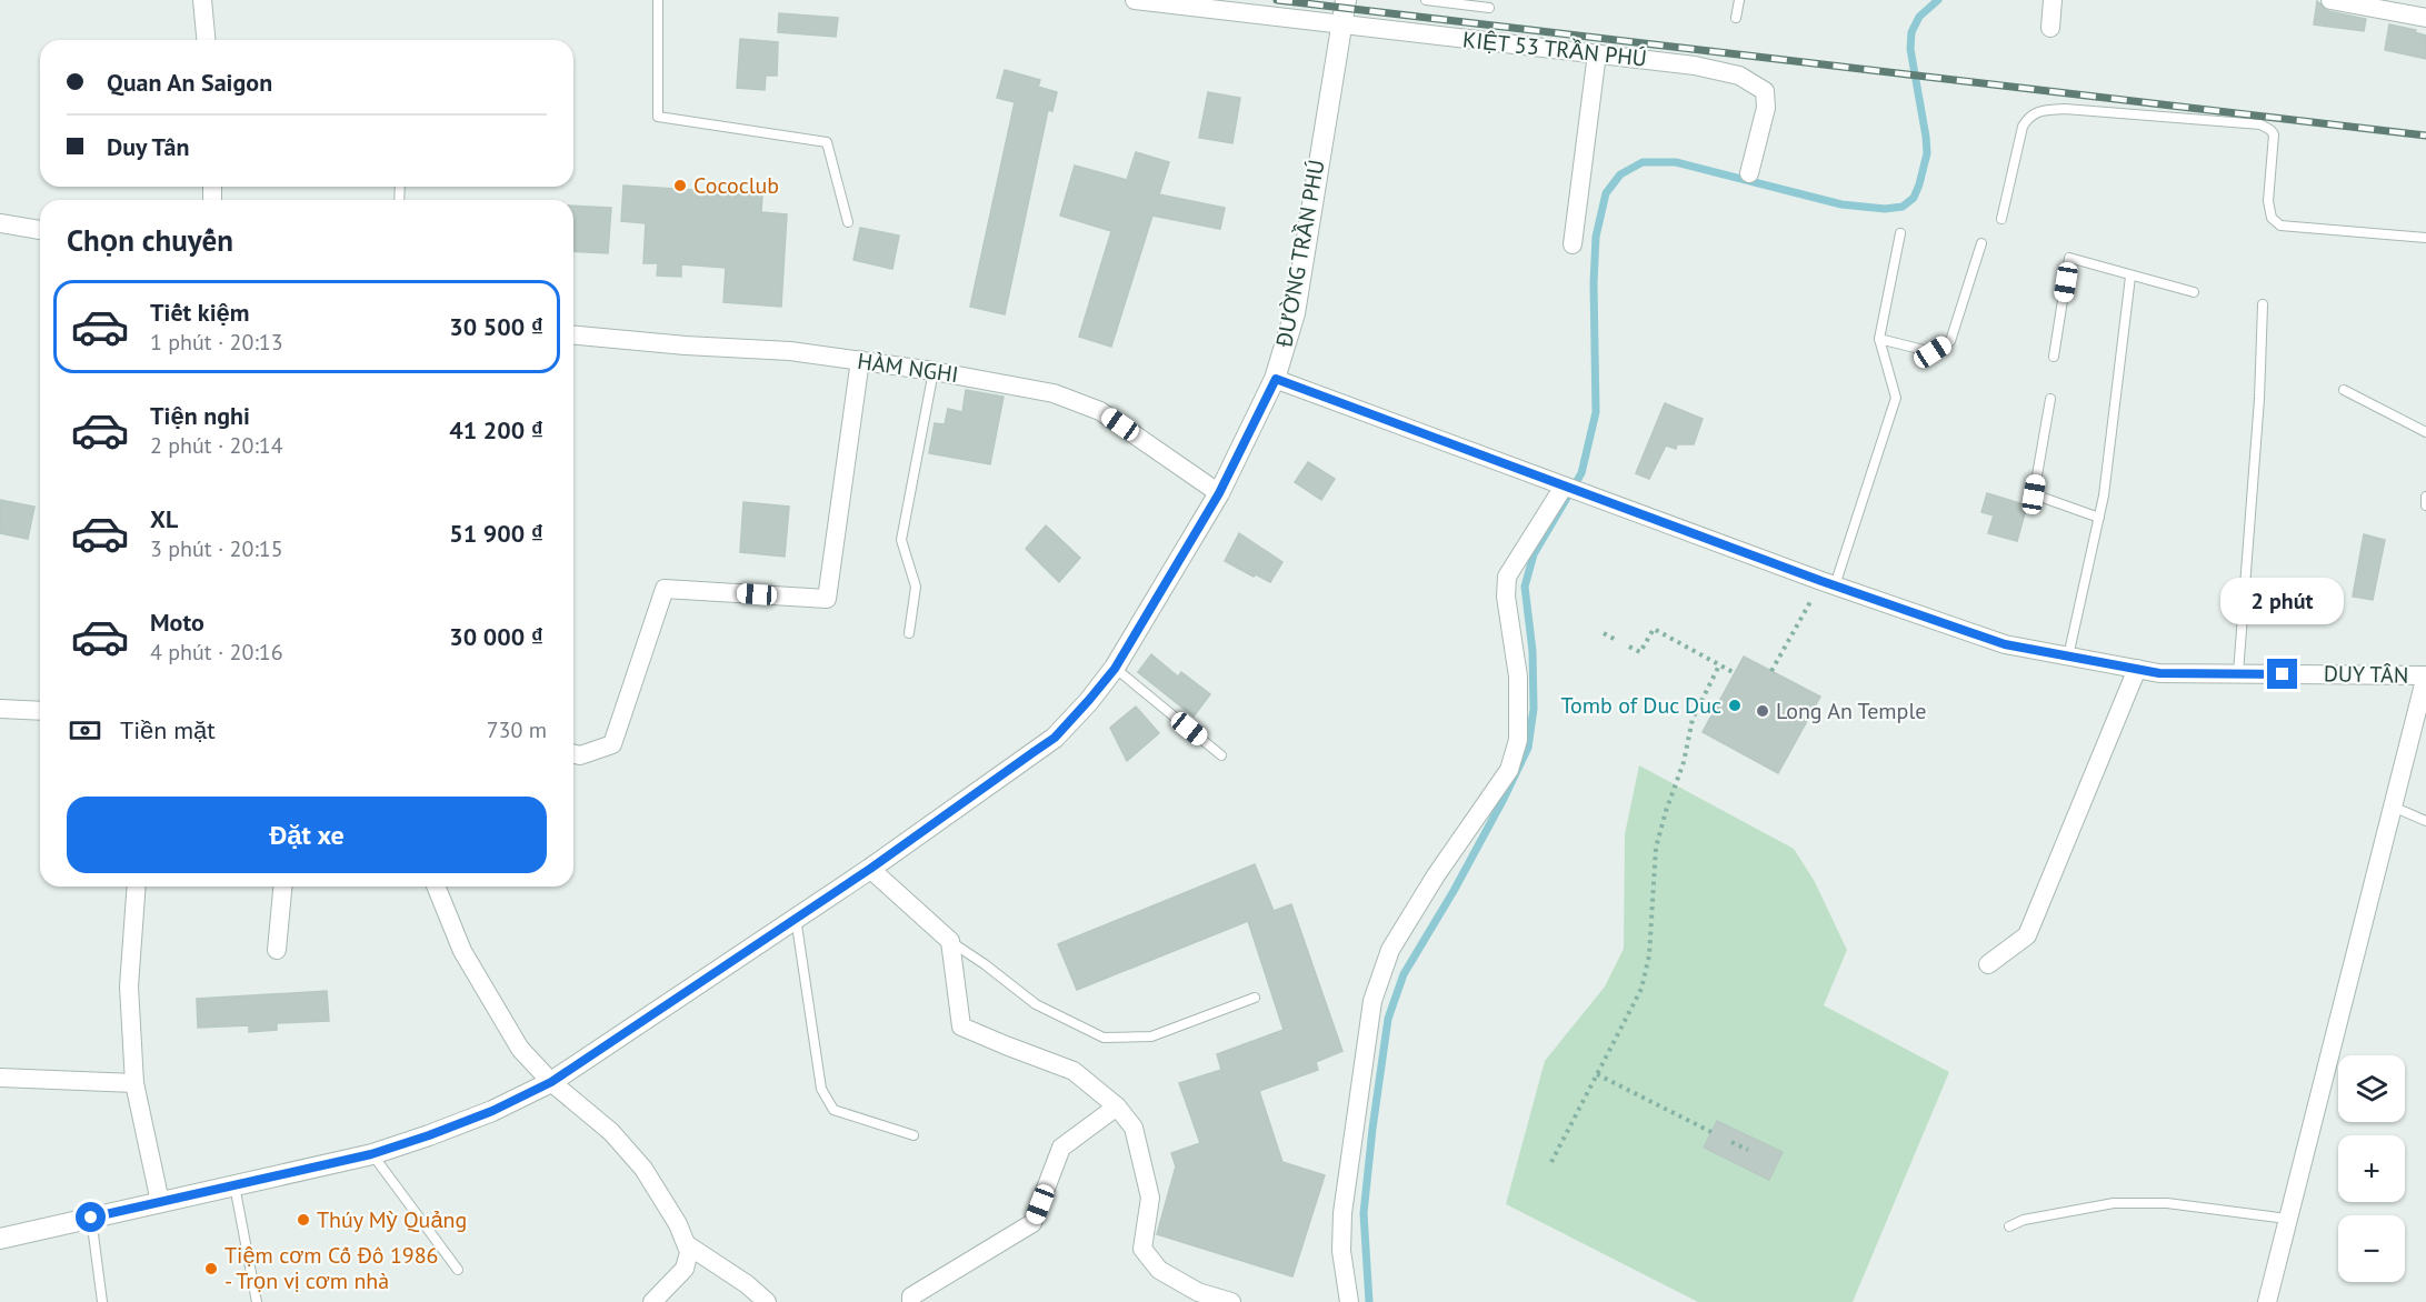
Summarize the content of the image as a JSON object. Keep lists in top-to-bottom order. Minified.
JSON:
{"streets":{"street":["KIỆT 53 TRẦN PHÚ","ĐƯỜNG TRẦN PHÚ","HÀM NGHI","DUY TÂN"]},"crossings":[["KIỆT 53 TRẦN PHÚ","ĐƯỜNG TRẦN PHÚ"],["ĐƯỜNG TRẦN PHÚ","HÀM NGHI"],["ĐƯỜNG TRẦN PHÚ","DUY TÂN"]],"places":["Cococlub","Tomb of Duc Duc","Long An Temple","Thúy Mỳ Quảng","Tiệm cơm Cố Đô 1986 - Trọn vị cơm nhà"],"page":{"banner":["Quan An Saigon","Duy Tân"],"heading":"Chọn chuyến","list":[{"name":"Tiết kiệm","note":"1 phút · 20:13","value":"30 500 ₫"},{"name":"Tiện nghi","note":"2 phút · 20:14","value":"41 200 ₫"},{"name":"XL","note":"3 phút · 20:15","value":"51 900 ₫"},{"name":"Moto","note":"4 phút · 20:16","value":"30 000 ₫"}],"bubble":"2 phút","pay":["Tiền mặt","730 m"],"buttons":"Đặt xe","map_buttons":["+","−"]}}
